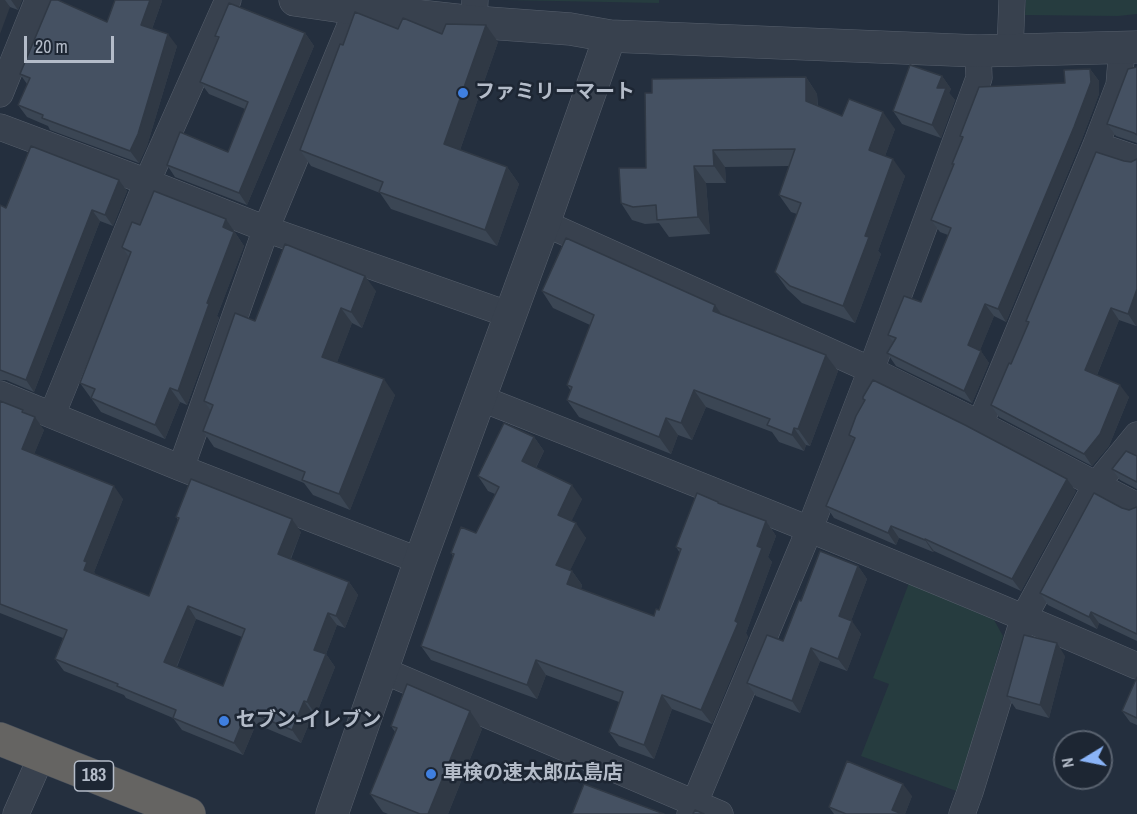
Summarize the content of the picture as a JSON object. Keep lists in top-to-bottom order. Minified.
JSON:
{"streets":{"highway":["183"]},"places":["ファミリーマート","セブン-イレブン","車検の速太郎広島店"],"scale_bar":"20 m","north":"left"}
